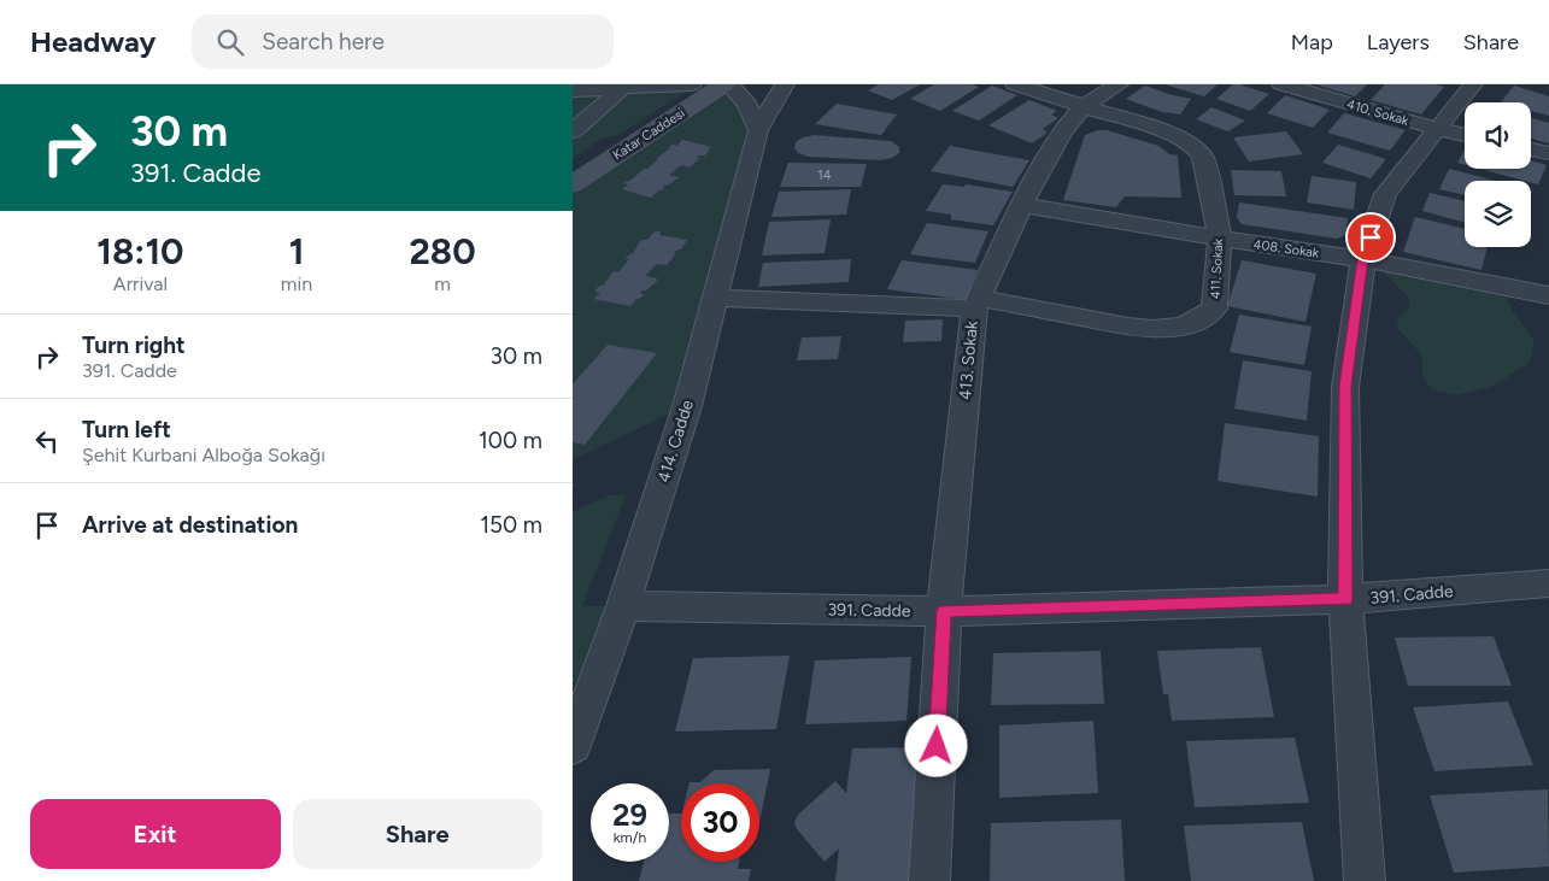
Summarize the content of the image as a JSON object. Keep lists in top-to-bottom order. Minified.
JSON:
{"streets":{"main road":["Katar Caddesi"],"street":["410. Sokak","408. Sokak","411. Sokak","413. Sokak","414. Cadde","391. Cadde"]},"crossings":[["408. Sokak","411. Sokak"],["408. Sokak","413. Sokak"],["411. Sokak","413. Sokak"],["411. Sokak","414. Cadde"],["413. Sokak","391. Cadde"],["414. Cadde","391. Cadde"]],"house_numbers":["14"],"page":{"header":"Headway","search":"Search here","nav":["Map","Layers","Share"],"turn":["30 m","391. Cadde"],"eta":["18:10","Arrival","1","min","280","m"],"list":[{"name":"Turn right","note":"391. Cadde","value":"30 m"},{"name":"Turn left","note":"Şehit Kurbani Alboğa Sokağı","value":"100 m"},{"name":"Arrive at destination","value":"150 m"}],"speed":"29 km/h","limit":"30","buttons":["Exit","Share"]}}
